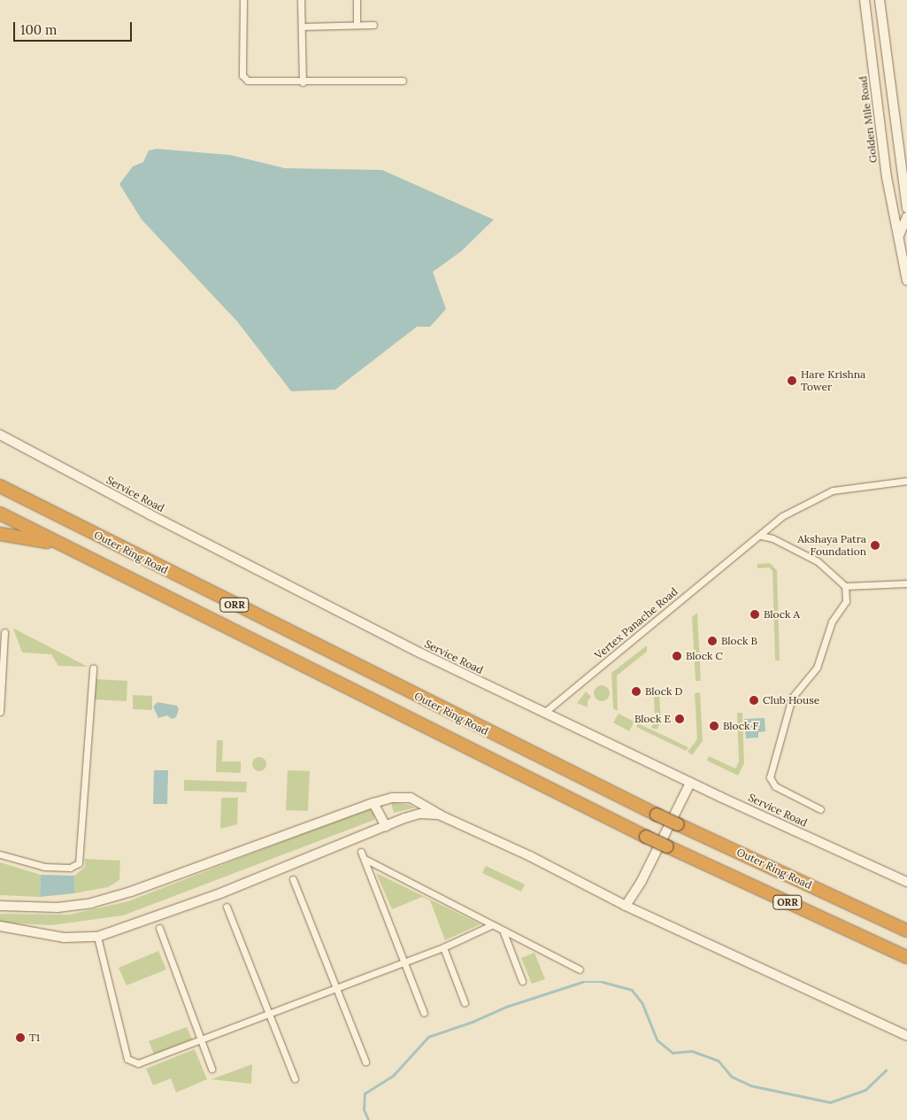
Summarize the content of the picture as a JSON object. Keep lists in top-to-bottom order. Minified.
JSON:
{"streets":{"highway":["Outer Ring Road","ORR"],"main road":["Golden Mile Road","Service Road"],"street":["Vertex Panache Road"]},"crossings":[["Service Road","Vertex Panache Road"]],"places":["Hare Krishna Tower","Akshaya Patra Foundation","Block A","Block B","Block C","Block D","Club House","Block E","Block F","T1"],"scale_bar":"100 m"}
